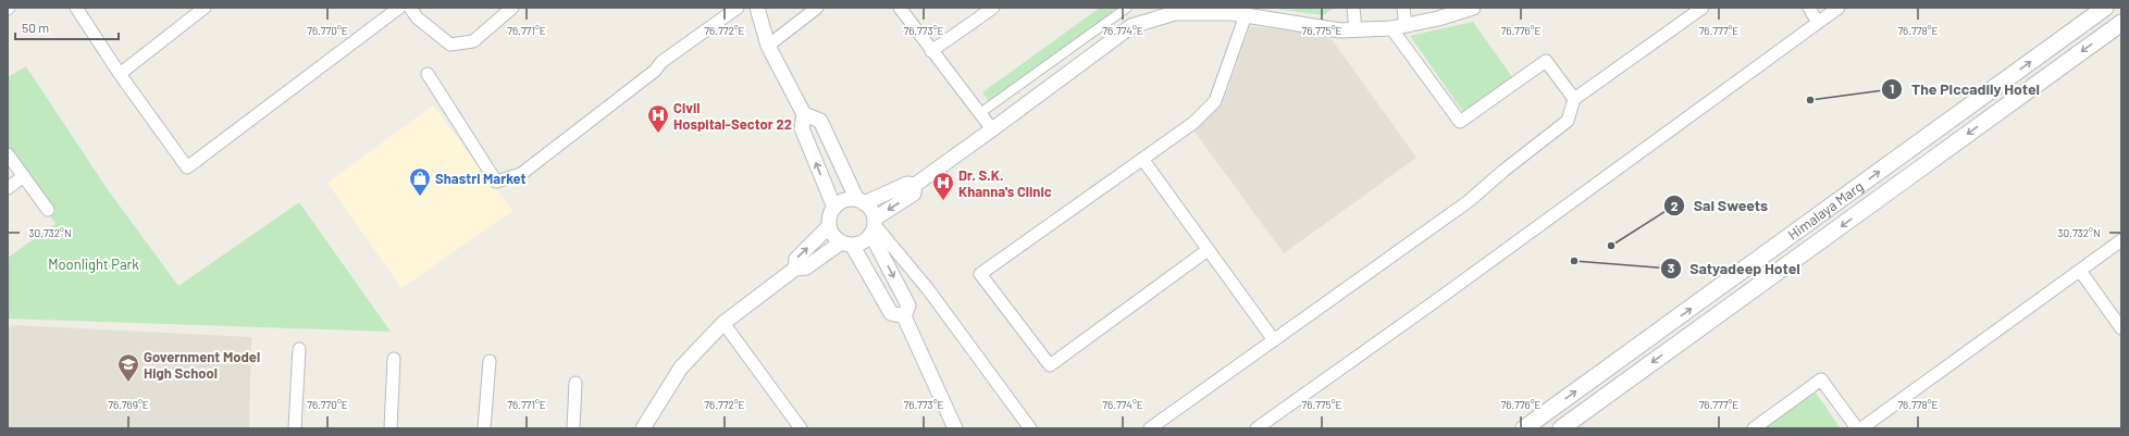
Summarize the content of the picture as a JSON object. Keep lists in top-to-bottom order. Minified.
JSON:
{"streets":{"main road":["Himalaya Marg"]},"parks":["Moonlight Park"],"places":{"other":["The Piccadily Hotel","Sai Sweets","Satyadeep Hotel"],"hospital":["Civil Hospital-Sector 22","Dr. S.K. Khanna's Clinic"],"shop":["Shastri Market"],"school or university":["Government Model High School"]},"scale_bar":"50 m","coordinates":["76.770°E","76.771°E","76.772°E","76.773°E","76.774°E","76.775°E","76.776°E","76.777°E","76.778°E","30.732°N","76.769°E"]}
